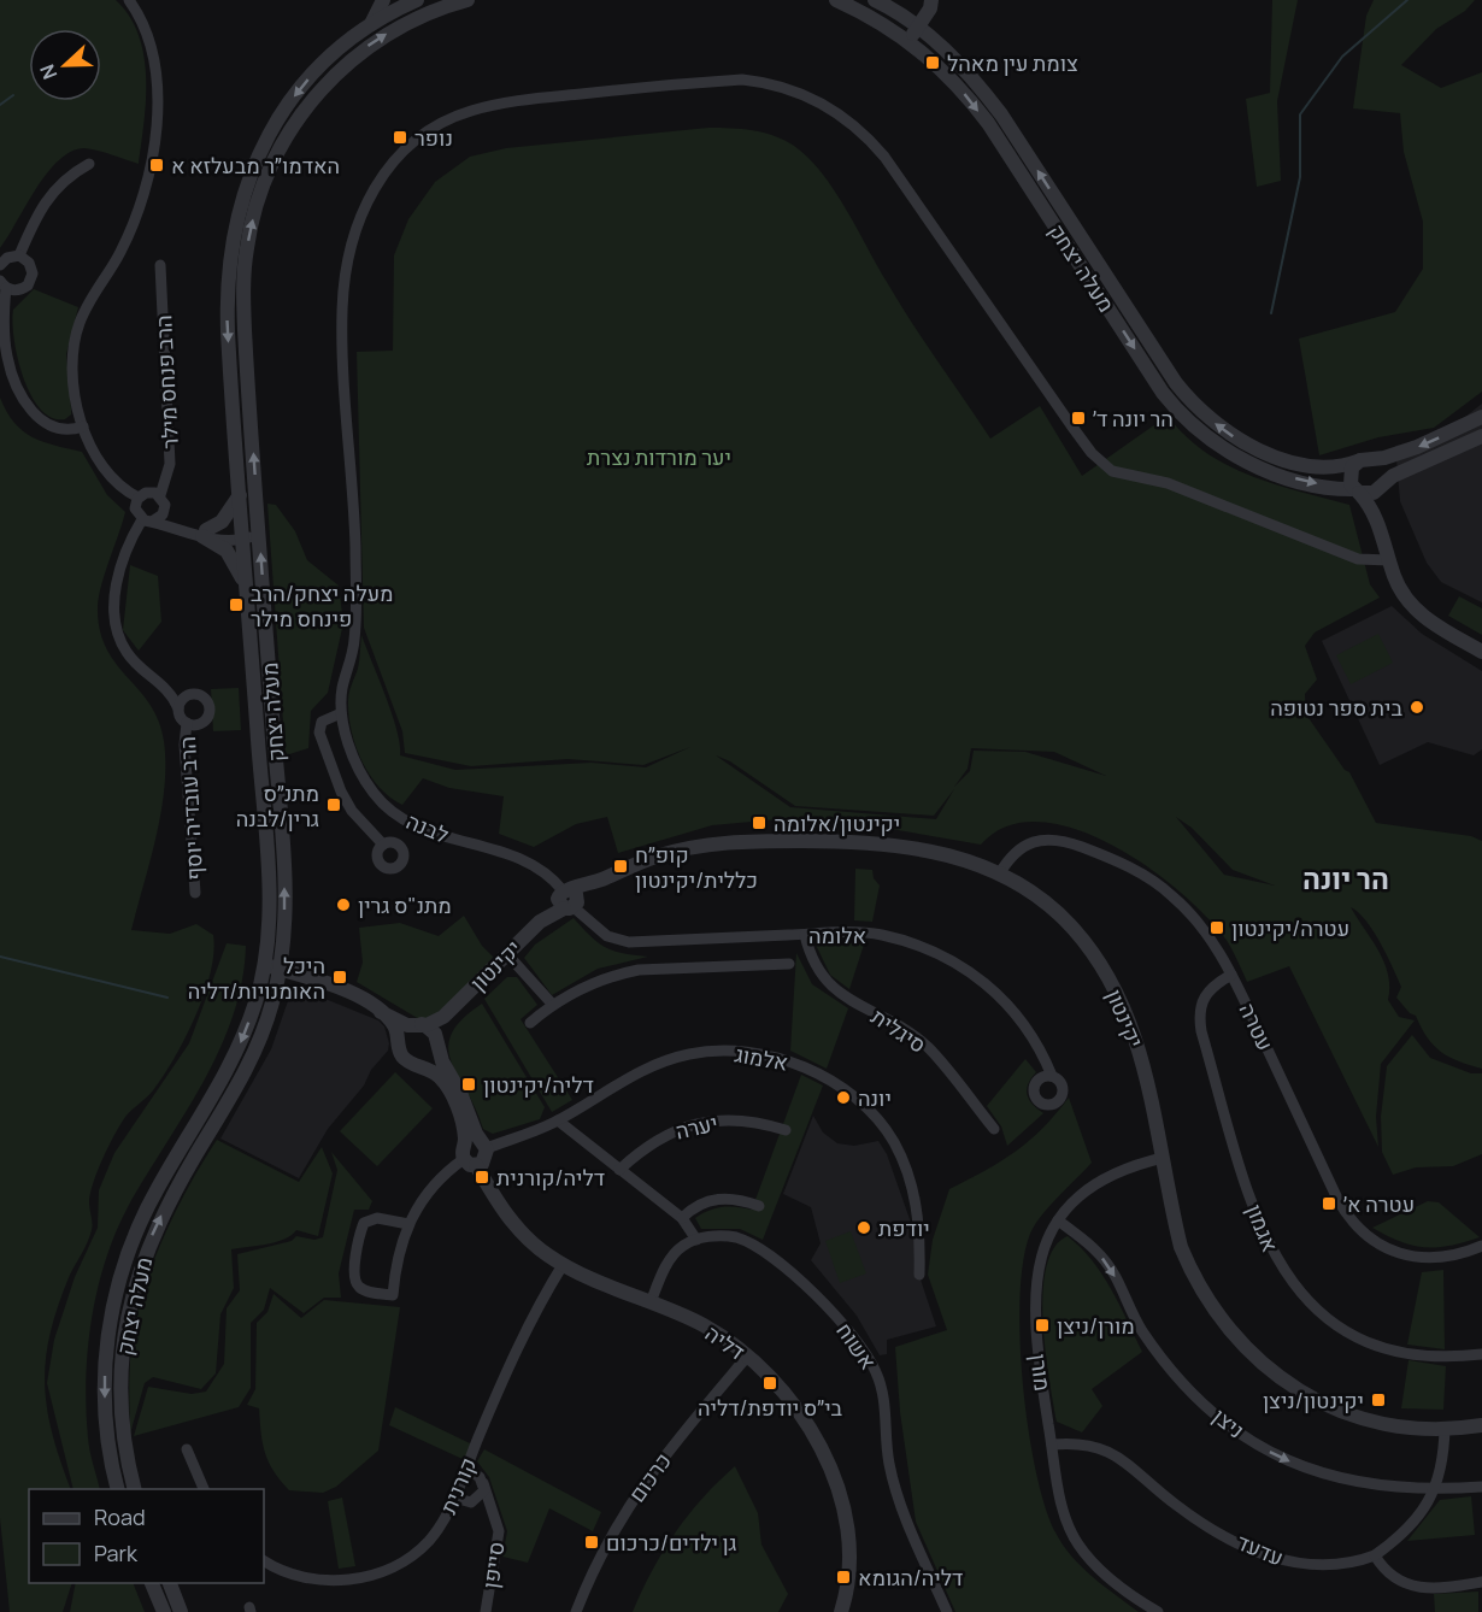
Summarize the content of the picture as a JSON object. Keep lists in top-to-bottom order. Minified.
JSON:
{"streets":{"street":["מעלה יצחק","הרב פנחס מילר","הרב עובדיה יוסף","לבנה","אלומה","יקינטון","עטרה","סיגלית","אלמוג","יערה","אגמון","דליה","אשוח","מורן","ניצן","כרכום","קורנית","עדעד","סייפן"]},"crossings":[["הרב פנחס מילר","הרב עובדיה יוסף"],["לבנה","אלומה"],["לבנה","יקינטון"],["אלומה","יקינטון"],["אלומה","סיגלית"],["יקינטון","עטרה"],["יקינטון","מורן"],["עטרה","אגמון"],["דליה","כרכום"],["דליה","קורנית"],["מורן","ניצן"],["מורן","עדעד"],["קורנית","סייפן"]],"one_way":["ניצן"],"districts":["הר יונה"],"parks":["יער מורדות נצרת"],"places":{"transit":["צומת עין מאהל","נופר","האדמו״ר מבעלזא א","הר יונה ד׳","מעלה יצחק/הרב פינחס מילר","מתנ״ס גרין/לבנה","יקינטון/אלומה","קופ״ח כללית/יקינטון","עטרה/יקינטון","היכל האומנויות/דליה","דליה/יקינטון","דליה/קורנית","עטרה א׳","מורן/ניצן","בי״ס יודפת/דליה","יקינטון/ניצן","גן ילדים/כרכום","דליה/הגומא"],"other":["בית ספר נטופה","מתנ\"ס גרין","יונה","יודפת"]},"legend":["Road","Park"],"north":"left"}
